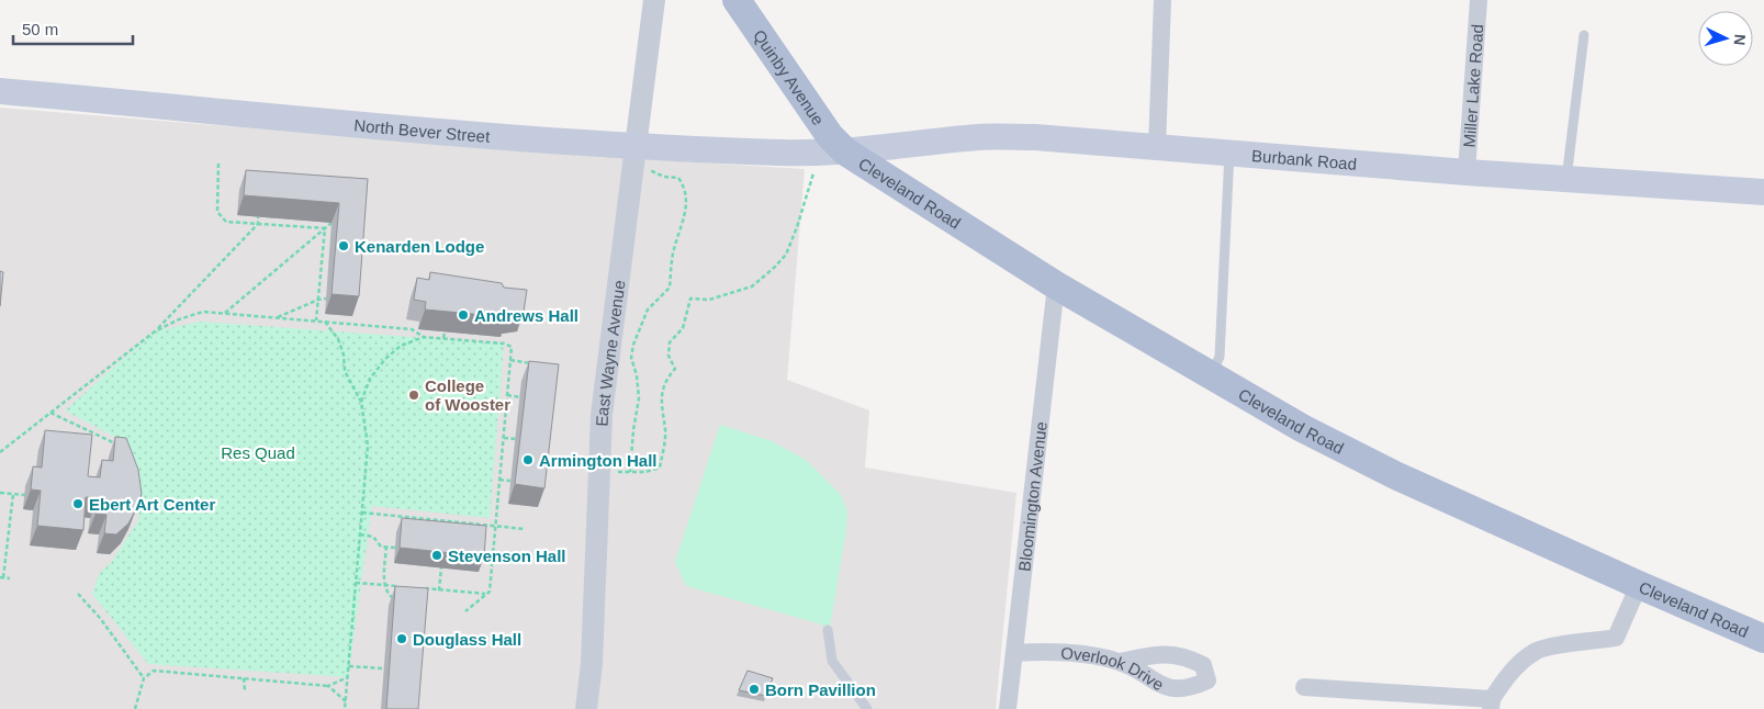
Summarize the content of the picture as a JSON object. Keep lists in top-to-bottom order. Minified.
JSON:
{"streets":{"main road":["Quinby Avenue","North Bever Street","Burbank Road","Cleveland Road"],"street":["Miller Lake Road","East Wayne Avenue","Bloomington Avenue","Overlook Drive"]},"crossings":[["Quinby Avenue","North Bever Street"],["Quinby Avenue","Burbank Road"],["Quinby Avenue","Cleveland Road"],["Miller Lake Road","Burbank Road"],["North Bever Street","Burbank Road"],["North Bever Street","Cleveland Road"],["North Bever Street","East Wayne Avenue"],["Burbank Road","Cleveland Road"],["Cleveland Road","Bloomington Avenue"],["Bloomington Avenue","Overlook Drive"]],"parks":["Res Quad"],"places":["Kenarden Lodge","Andrews Hall","College of Wooster","Armington Hall","Ebert Art Center","Stevenson Hall","Douglass Hall","Born Pavillion"],"scale_bar":"50 m","north":"right"}
